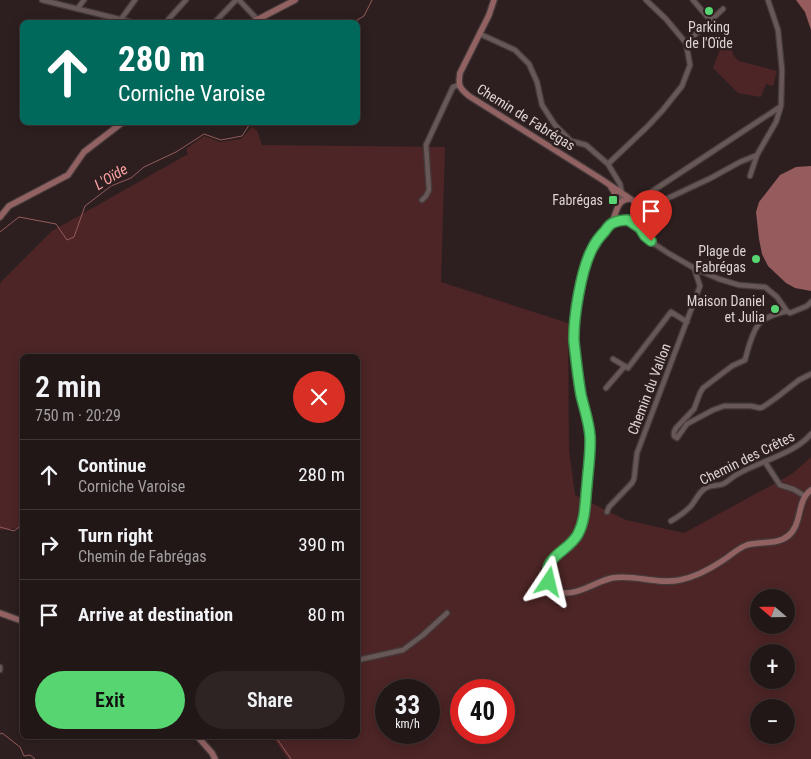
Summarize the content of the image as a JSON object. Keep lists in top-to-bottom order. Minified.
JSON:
{"streets":{"street":["Chemin de Fabrégas","Chemin du Vallon","Chemin des Crêtes"]},"water":["L'Oïde"],"places":{"other":["Parking de l'Oïde","Plage de Fabrégas","Maison Daniel et Julia"],"transit":["Fabrégas"]},"north":"left","page":{"turn":["280 m","Corniche Varoise"],"heading":["2 min","750 m · 20:29"],"list":[{"name":"Continue","note":"Corniche Varoise","value":"280 m"},{"name":"Turn right","note":"Chemin de Fabrégas","value":"390 m"},{"name":"Arrive at destination","value":"80 m"}],"map_buttons":["+","−"],"buttons":["Exit","Share"],"speed":"33 km/h","limit":"40"}}
